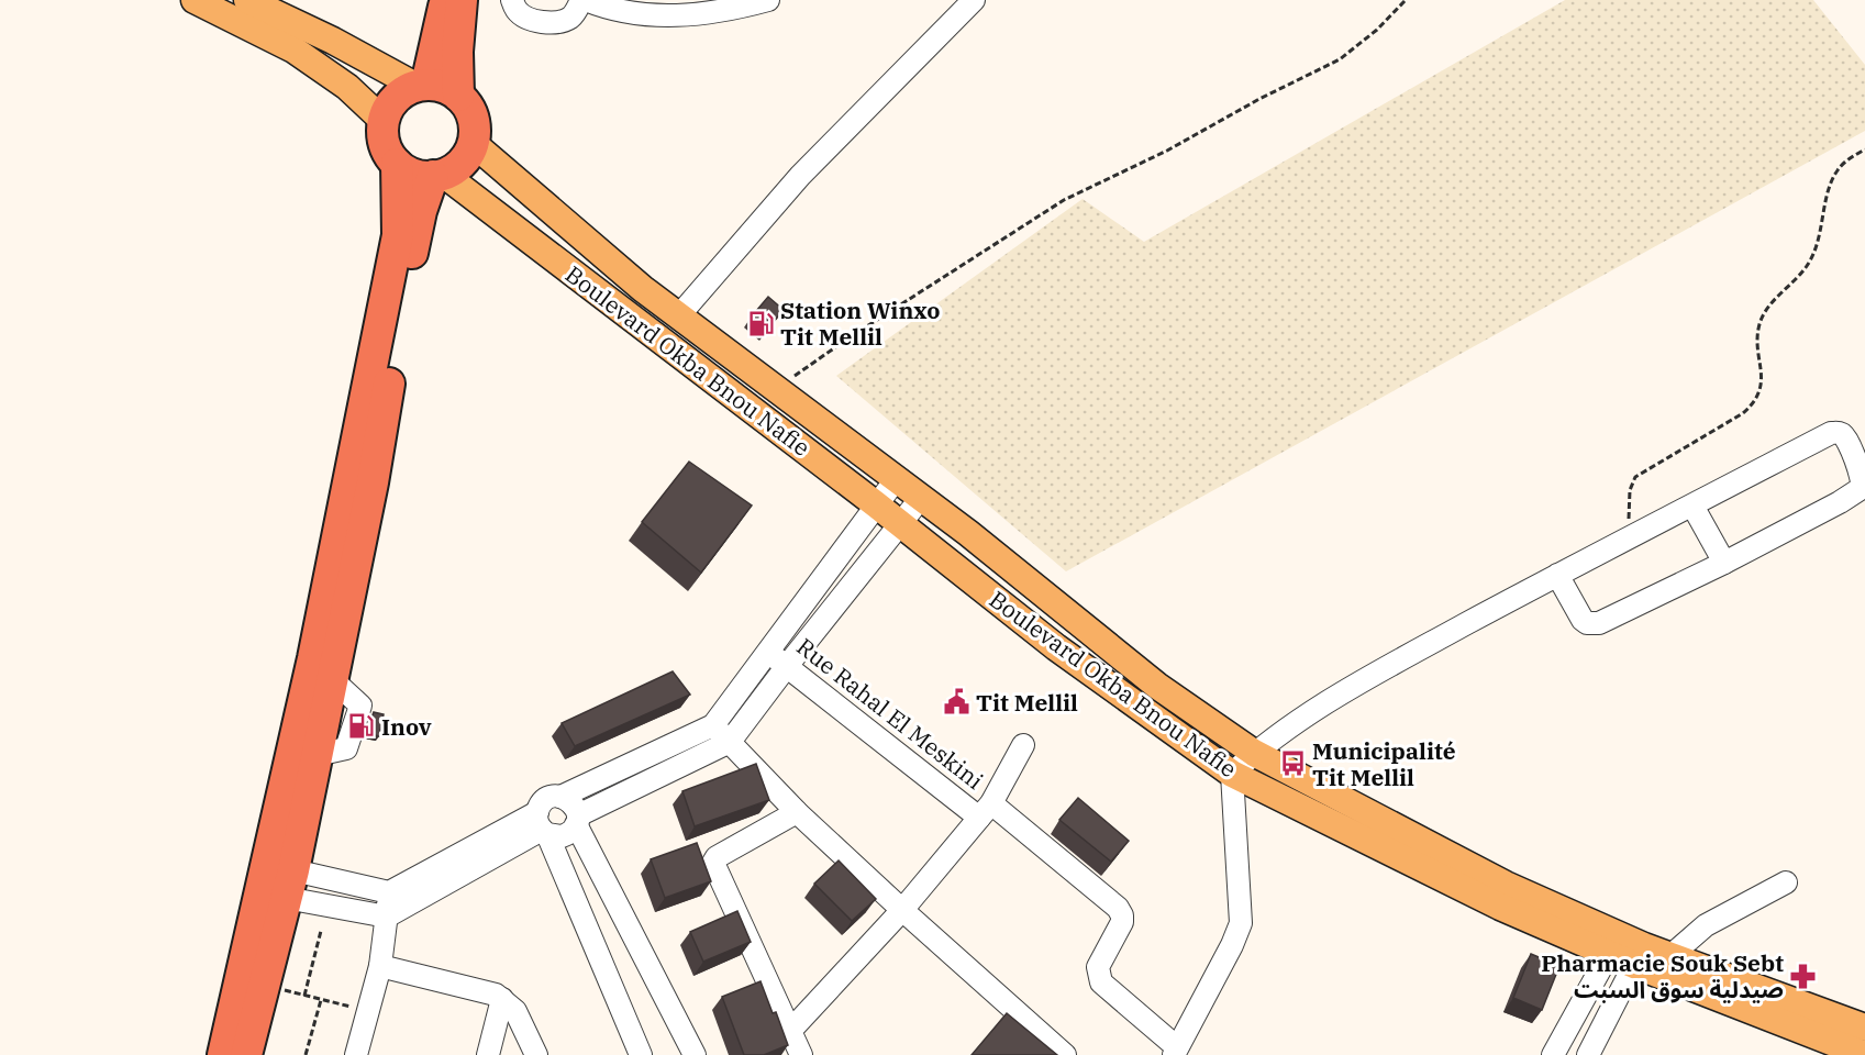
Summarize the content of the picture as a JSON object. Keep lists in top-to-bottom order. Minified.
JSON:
{"streets":{"main road":["Boulevard Okba Bnou Nafie"],"street":["Rue Rahal El Meskini"]},"places":{"fuel station":["Station Winxo Tit Mellil","Inov"],"public building":["Tit Mellil"],"bus stop":["Municipalité Tit Mellil"],"pharmacy":["Pharmacie Souk Sebt صيدلية سوق السبت"]}}
